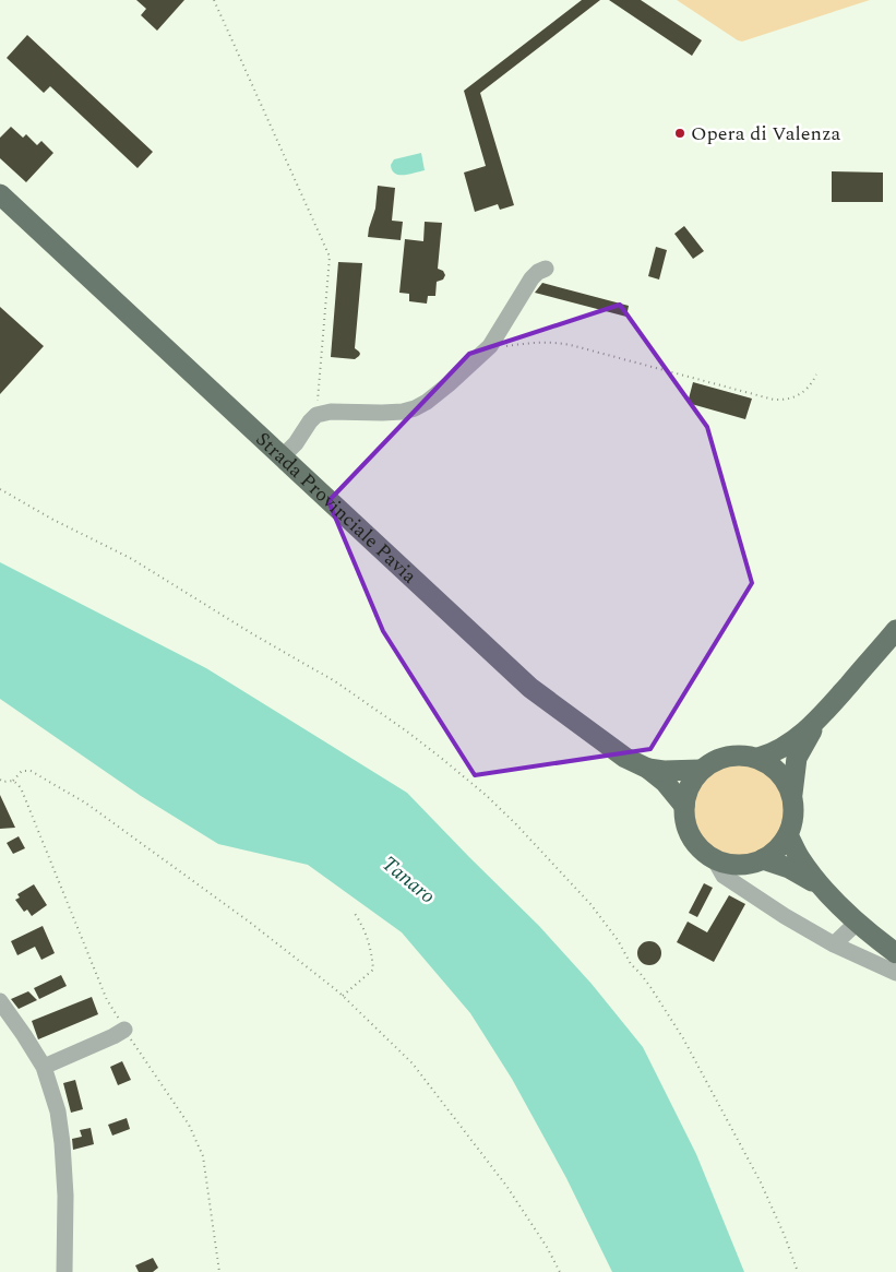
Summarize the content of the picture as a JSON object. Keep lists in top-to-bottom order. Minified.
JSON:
{"streets":{"main road":["Strada Provinciale Pavia"]},"water":["Tanaro"],"places":["Opera di Valenza"]}
